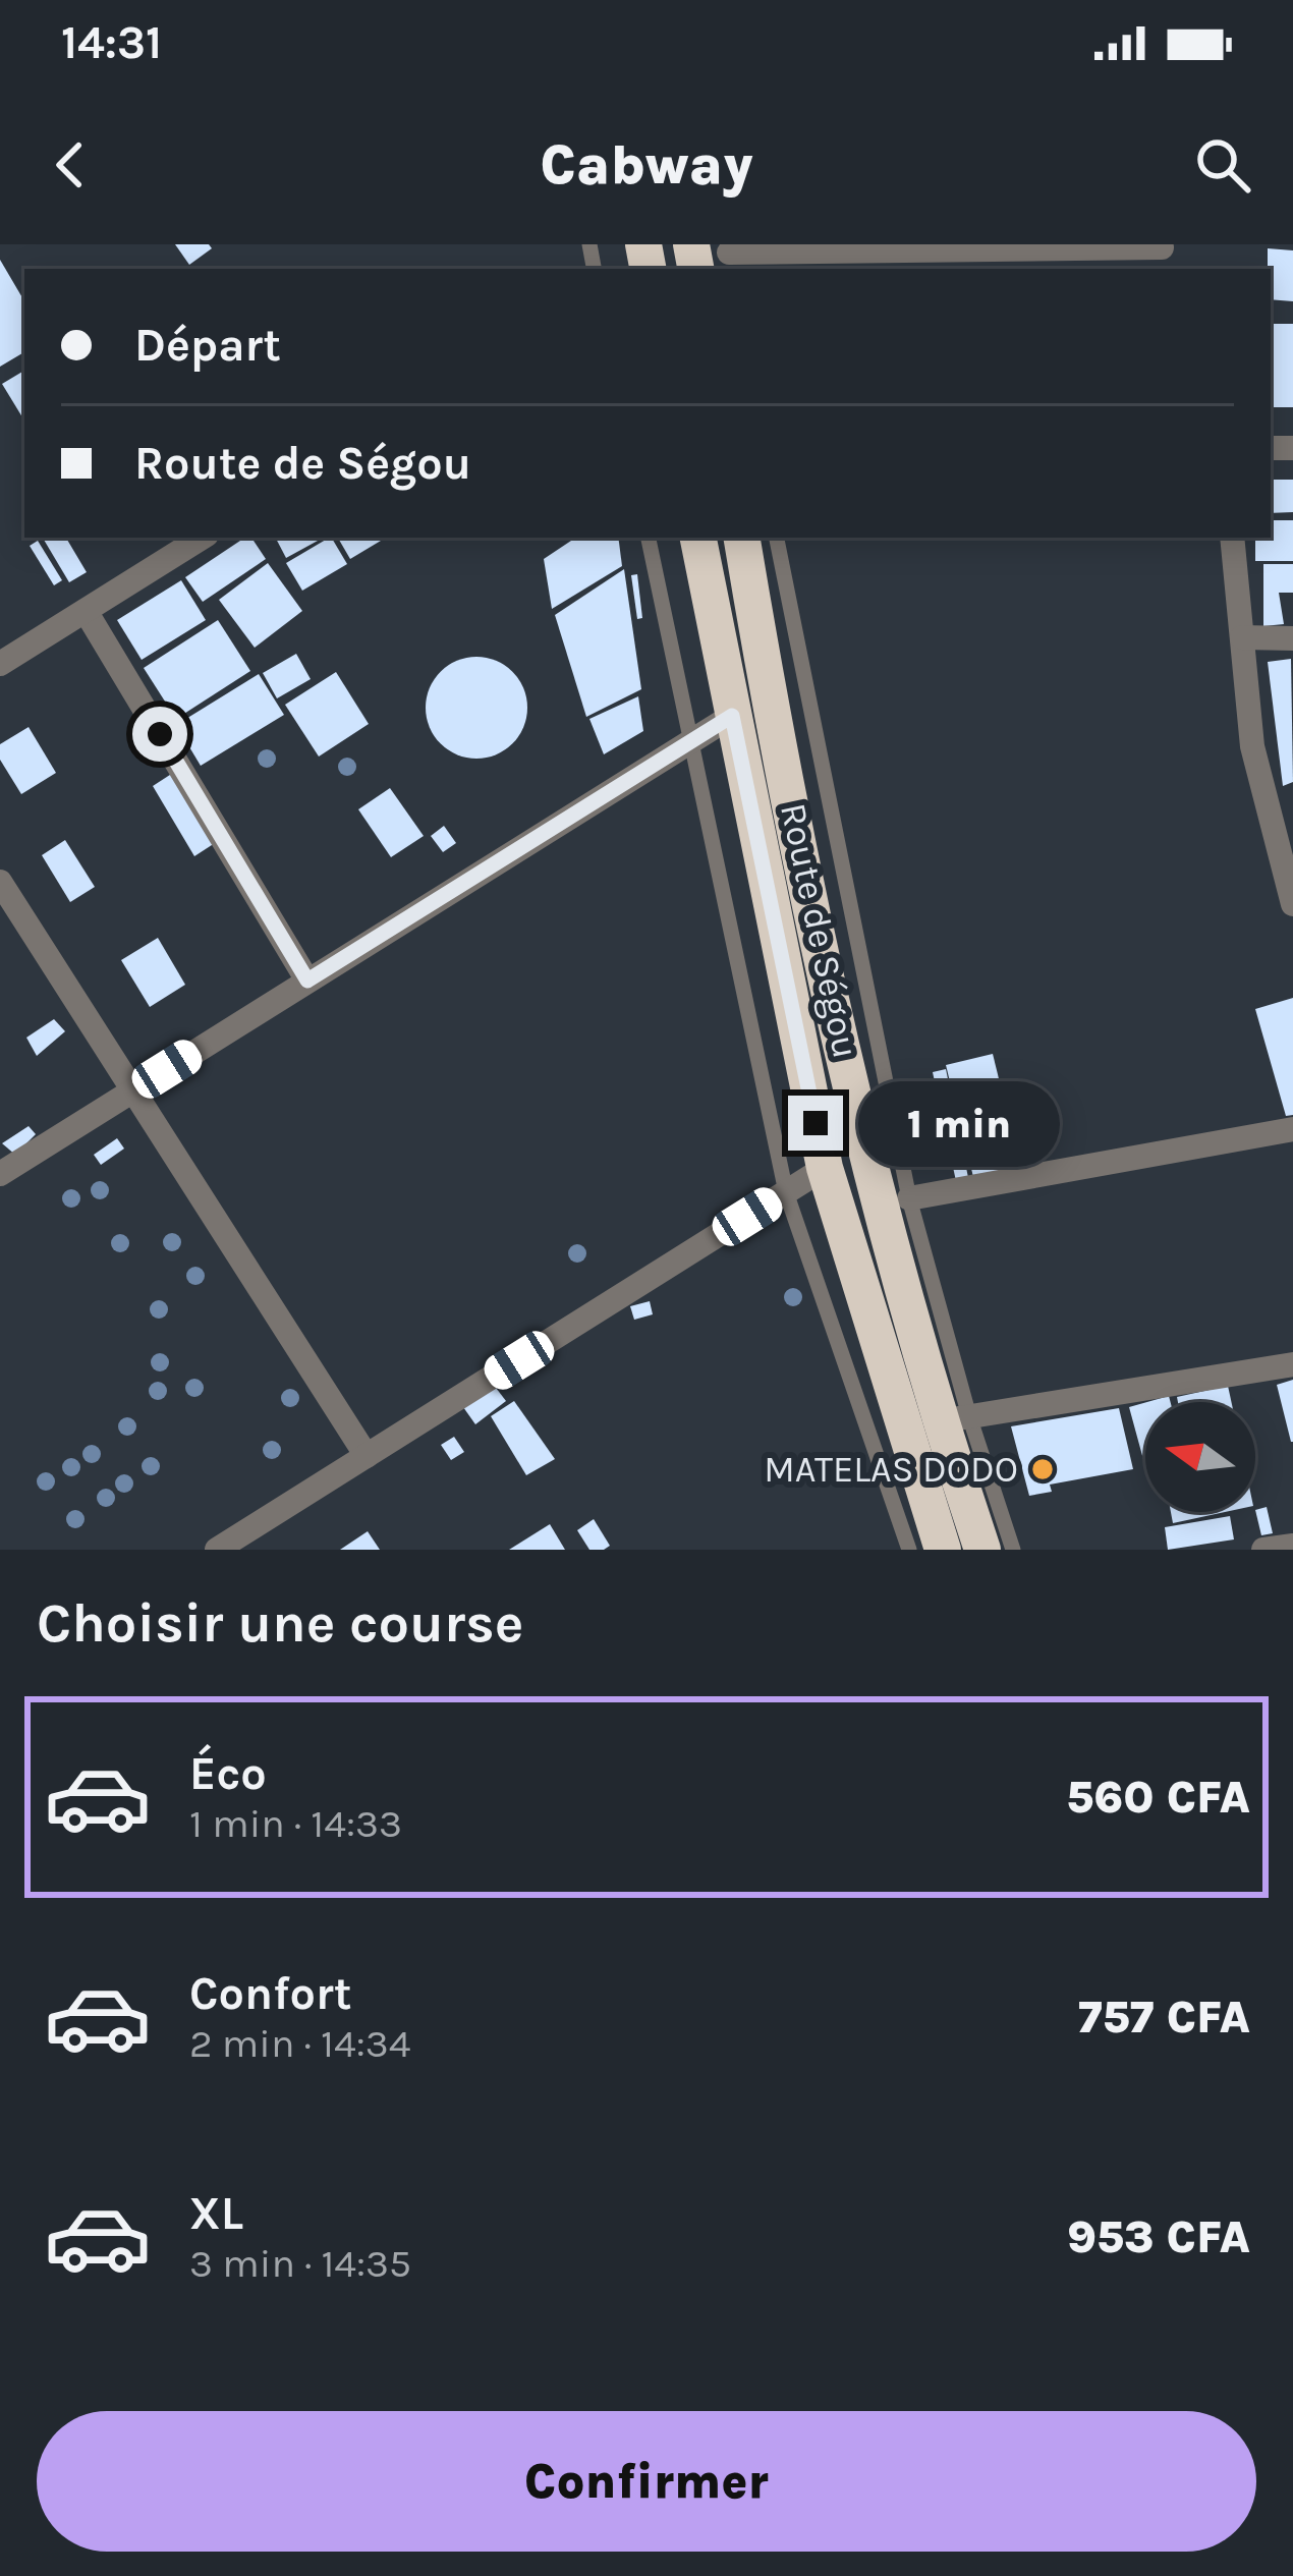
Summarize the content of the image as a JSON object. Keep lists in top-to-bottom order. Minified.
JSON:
{"streets":{"highway":["Route de Ségou"]},"places":["MATELAS DODO"],"north":"left","page":{"status":"14:31","header":"Cabway","banner":["Départ","Route de Ségou"],"bubble":"1 min","heading":"Choisir une course","list":[{"name":"Éco","note":"1 min · 14:33","value":"560 CFA"},{"name":"Confort","note":"2 min · 14:34","value":"757 CFA"},{"name":"XL","note":"3 min · 14:35","value":"953 CFA"}],"buttons":"Confirmer"}}
